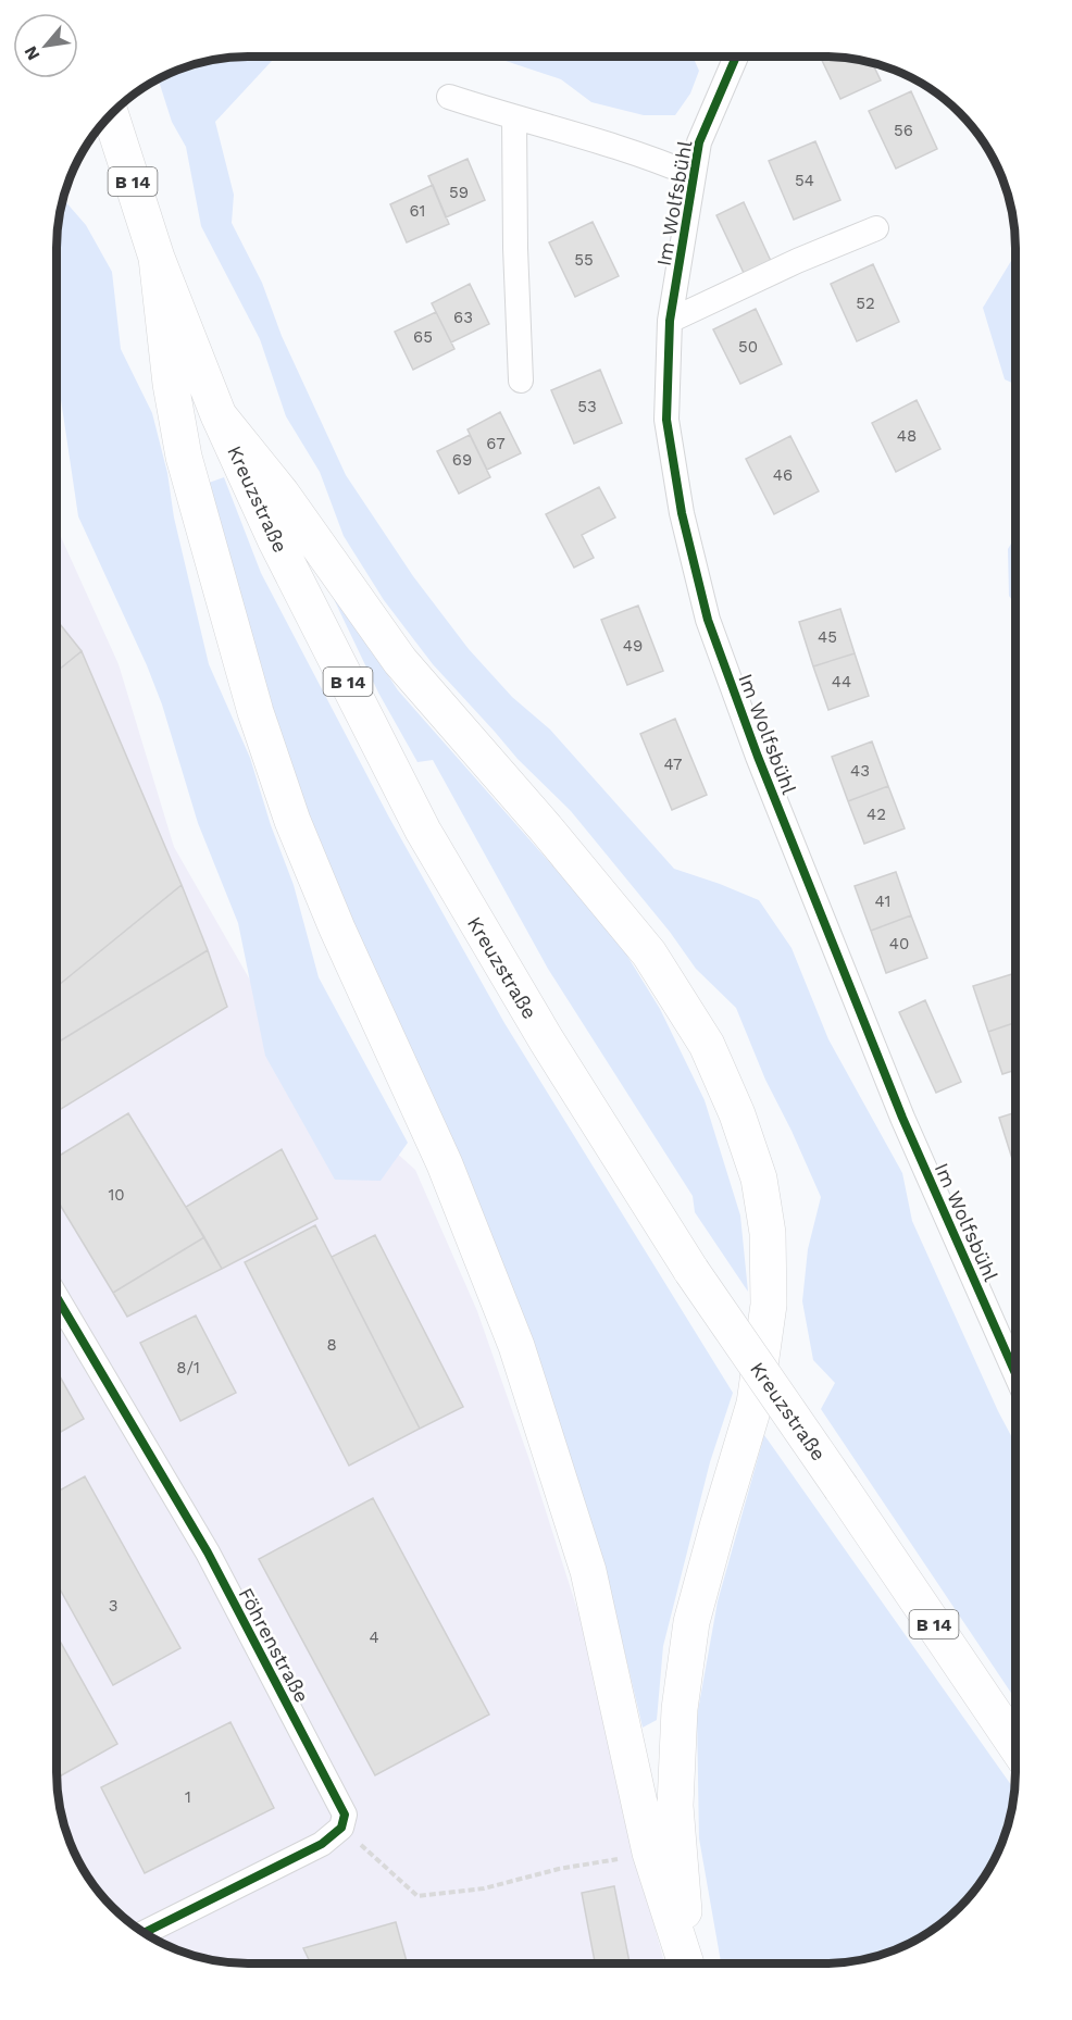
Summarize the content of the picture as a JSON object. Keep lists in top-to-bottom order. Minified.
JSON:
{"streets":{"main road":["B 14","Kreuzstraße"],"street":["Im Wolfsbühl","Föhrenstraße"]},"house_numbers":["56","54","59","61","55","52","63","65","50","53","48","67","69","46","45","49","44","47","43","42","41","40","10","8","8/1","3","4","1"],"north":"bottom left"}
